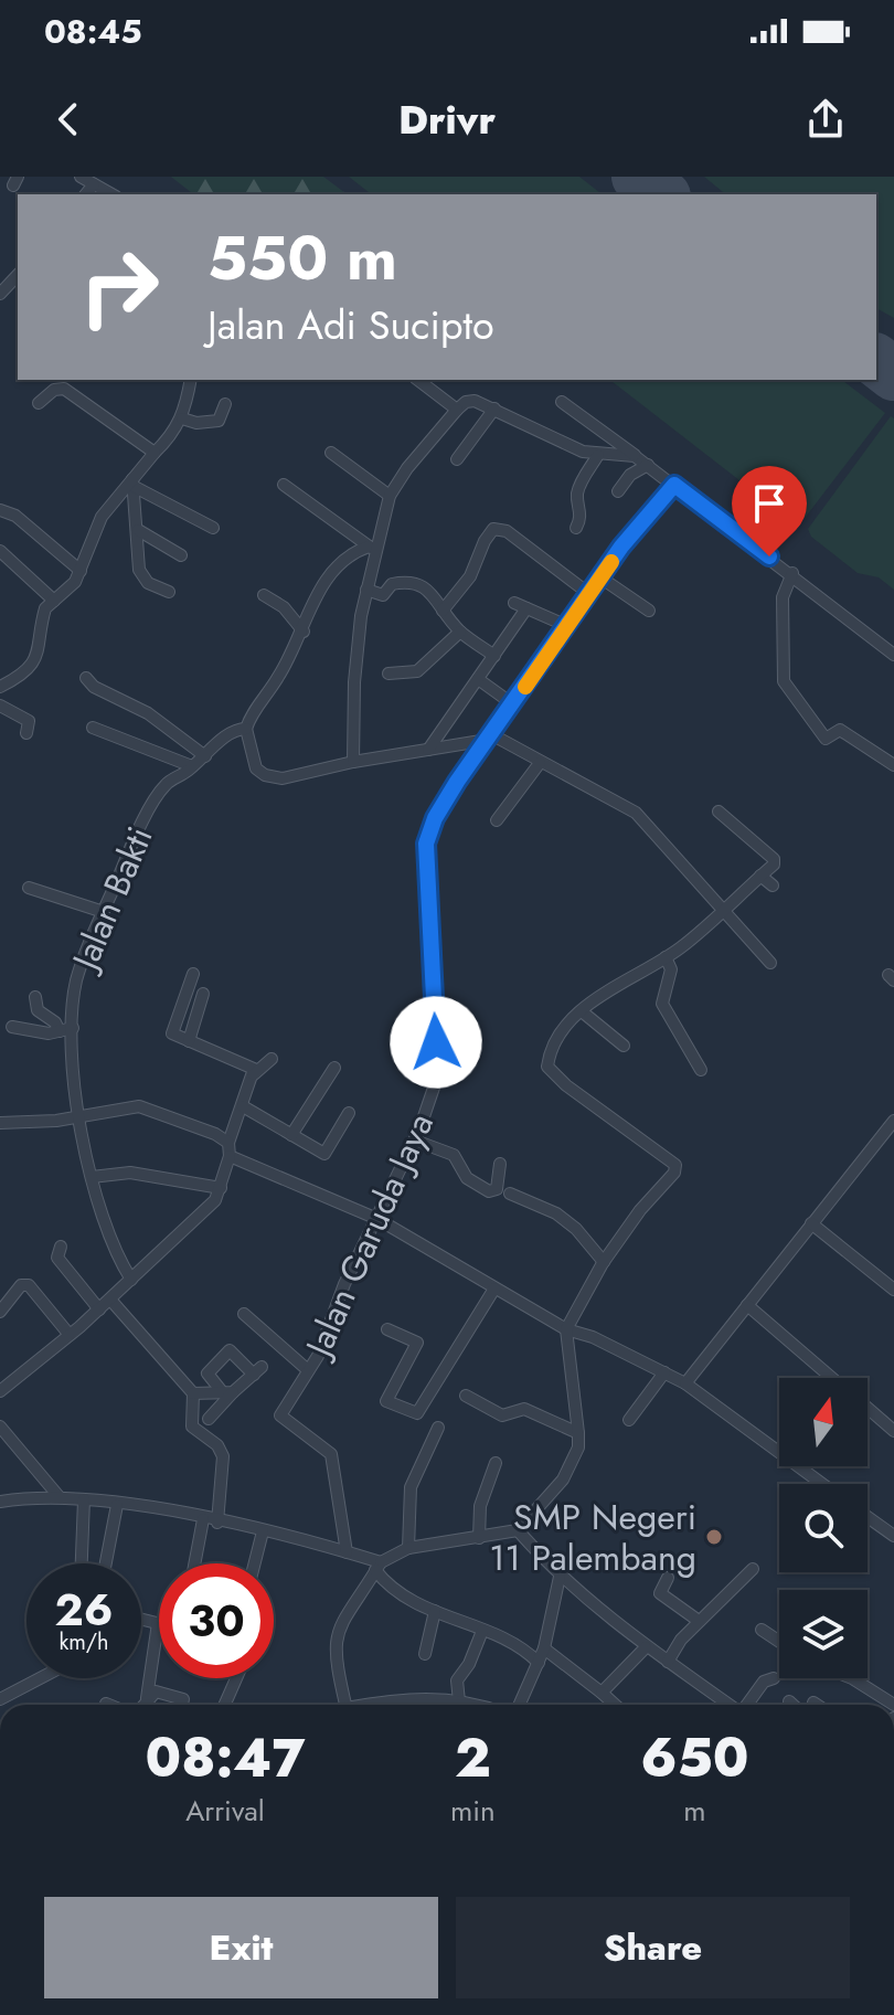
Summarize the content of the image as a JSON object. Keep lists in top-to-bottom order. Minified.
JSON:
{"streets":{"street":["Jalan Bakti","Jalan Garuda Jaya"]},"places":["SMP Negeri 11 Palembang"],"north":"top","page":{"status":"08:45","header":"Drivr","turn":["550 m","Jalan Adi Sucipto"],"speed":"26 km/h","limit":"30","eta":["08:47","Arrival","2","min","650","m"],"buttons":["Exit","Share"]}}
